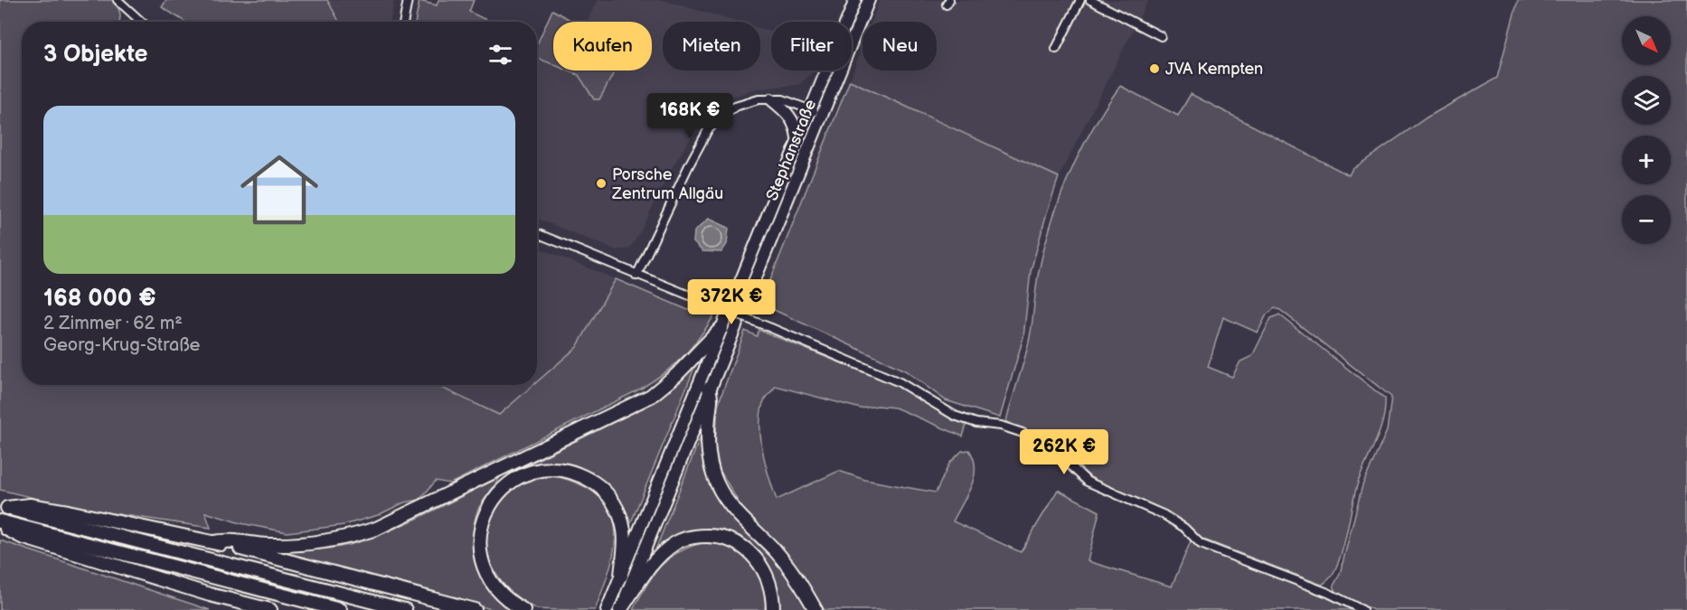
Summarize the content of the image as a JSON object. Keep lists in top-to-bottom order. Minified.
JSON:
{"streets":{"main road":["Stephanstraße"]},"places":["JVA Kempten","Porsche Zentrum Allgäu"],"north":"bottom right","page":{"map_buttons":["+","−"],"chip":["Kaufen","Mieten","Filter","Neu"],"heading":"3 Objekte","list":[{"name":"168 000 €","note":"2 Zimmer · 62 m² · Georg-Krug-Straße"}],"price":["168K €","372K €","262K €"]}}
